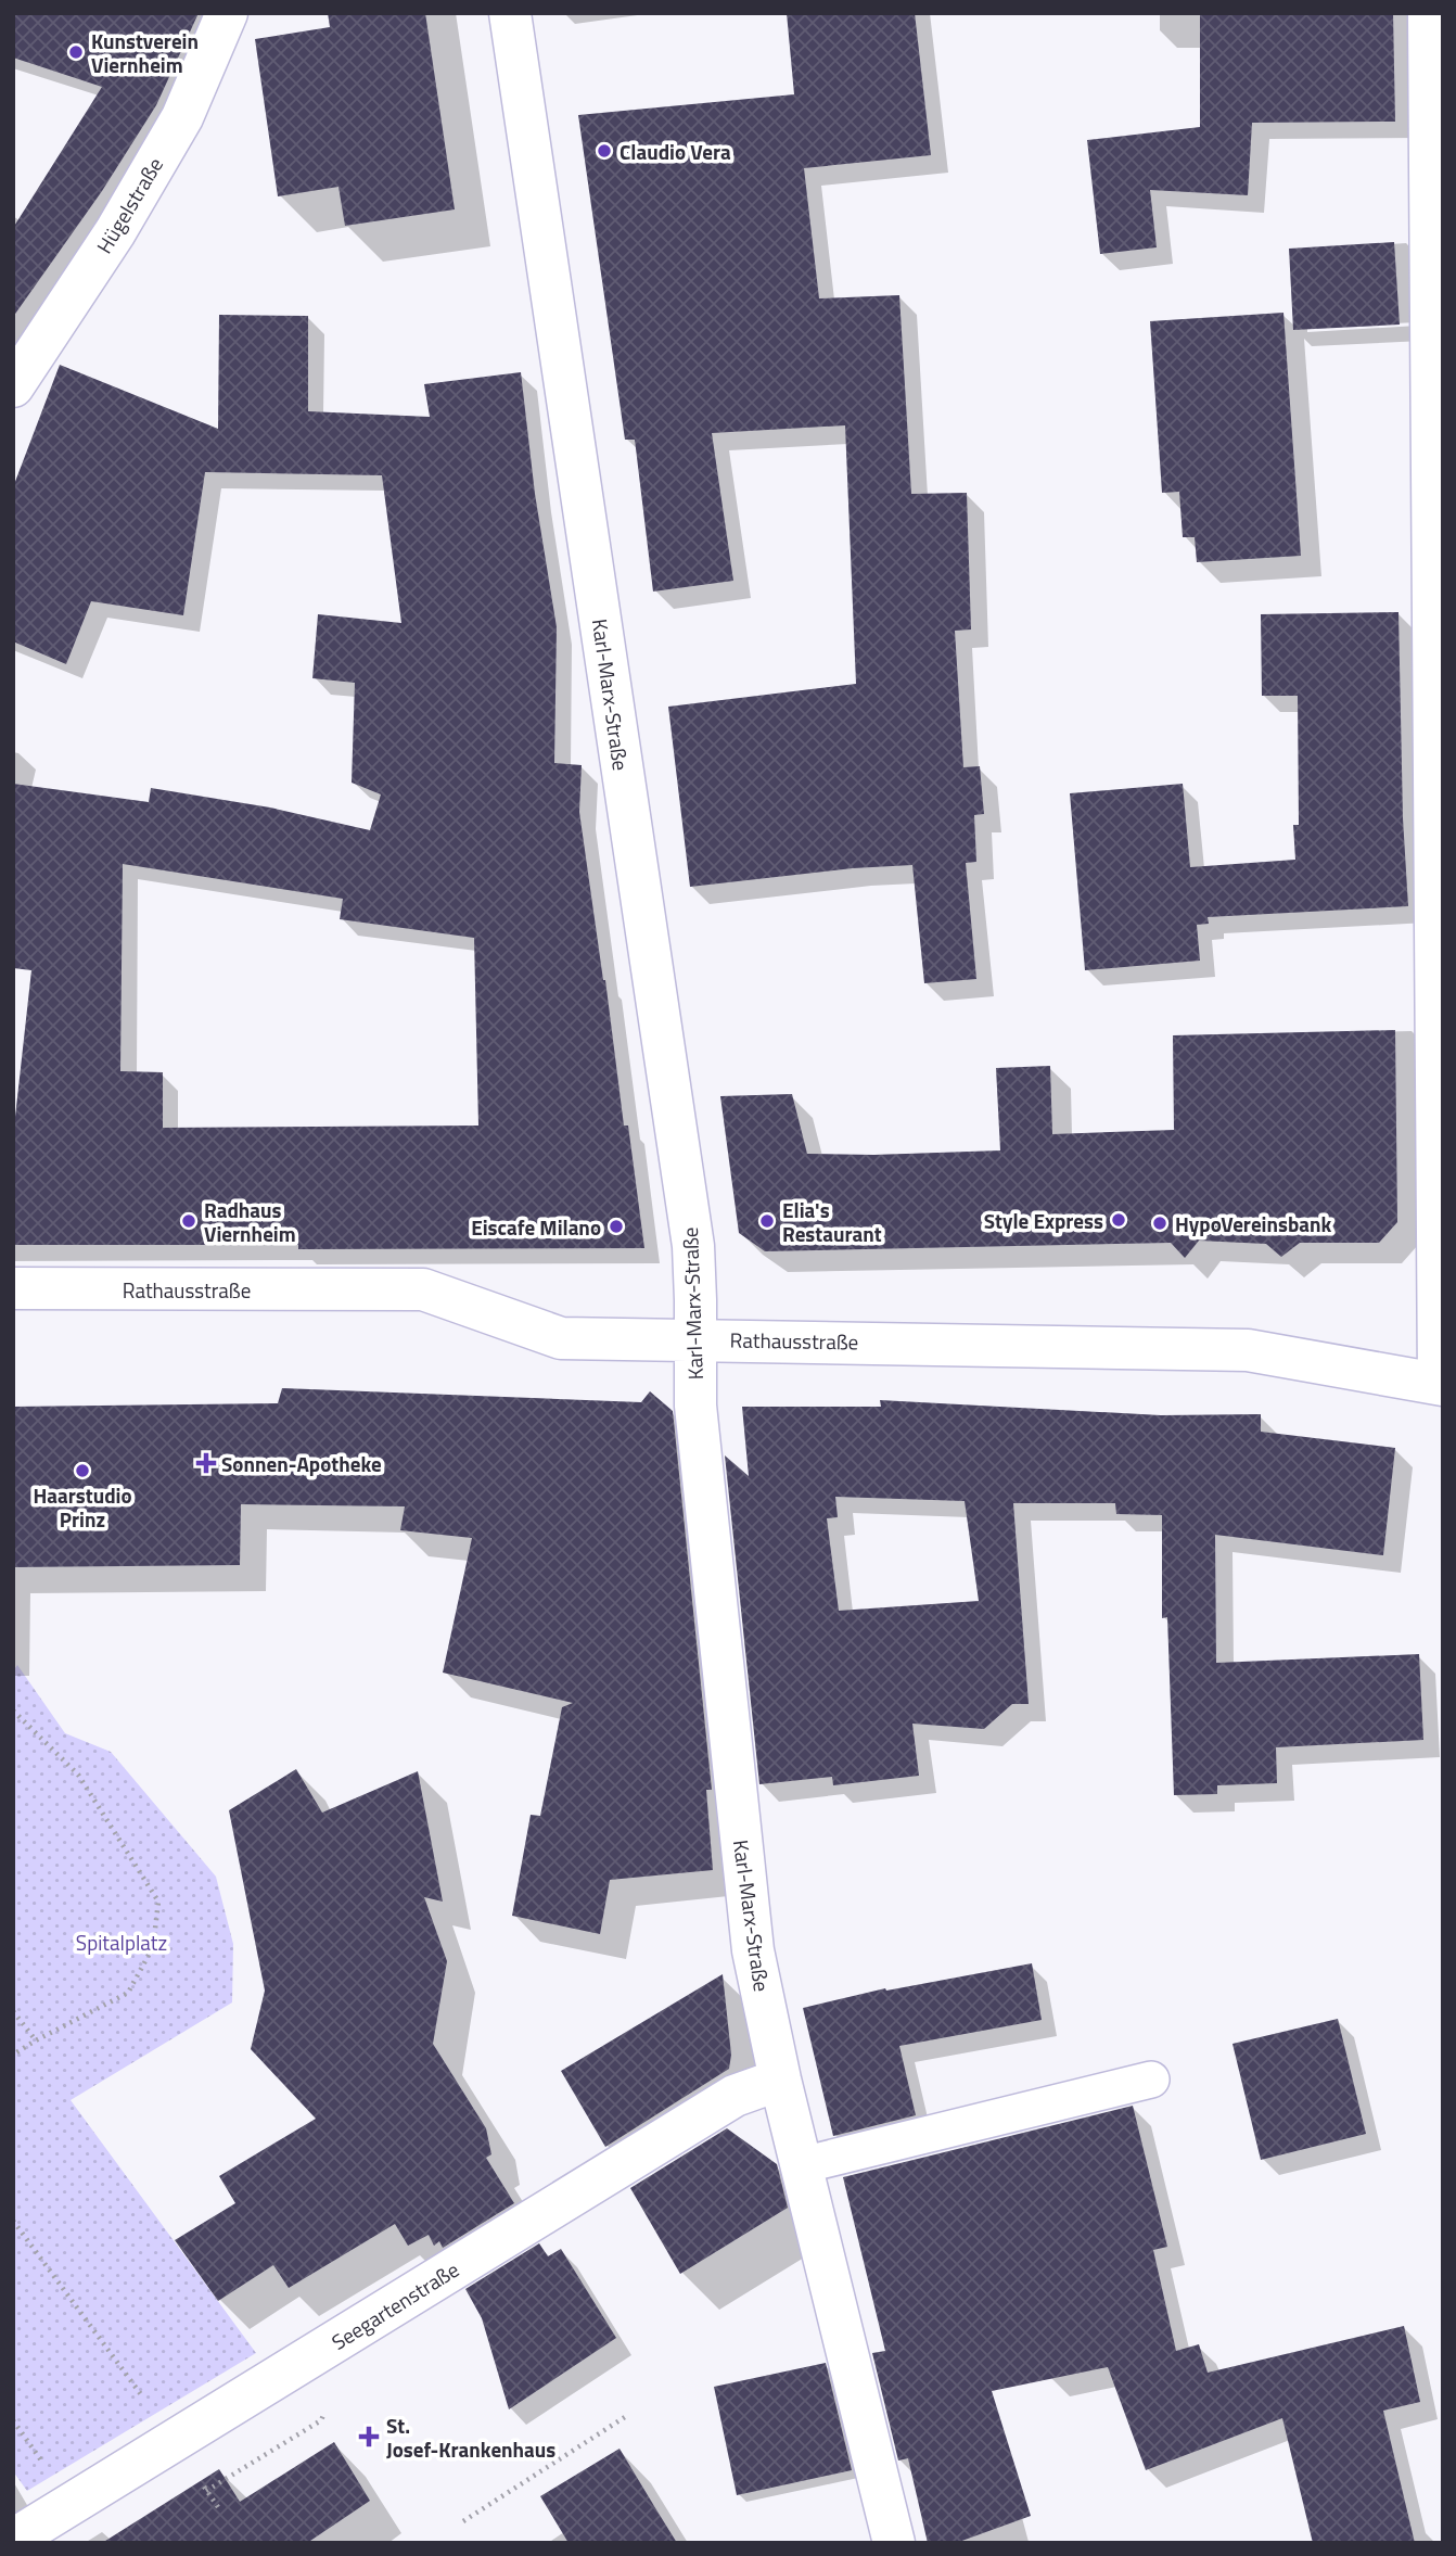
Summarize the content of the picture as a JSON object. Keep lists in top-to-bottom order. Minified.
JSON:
{"streets":{"street":["Hügelstraße","Karl-Marx-Straße","Rathausstraße","Seegartenstraße"]},"crossings":[["Karl-Marx-Straße","Rathausstraße"],["Karl-Marx-Straße","Seegartenstraße"]],"parks":["Spitalplatz"],"places":{"other":["Kunstverein Viernheim","Claudio Vera","Style Express","Radhaus Viernheim","Elia's Restaurant","HypoVereinsbank","Eiscafe Milano","Haarstudio Prinz"],"health":["Sonnen-Apotheke","St. Josef-Krankenhaus"]}}
